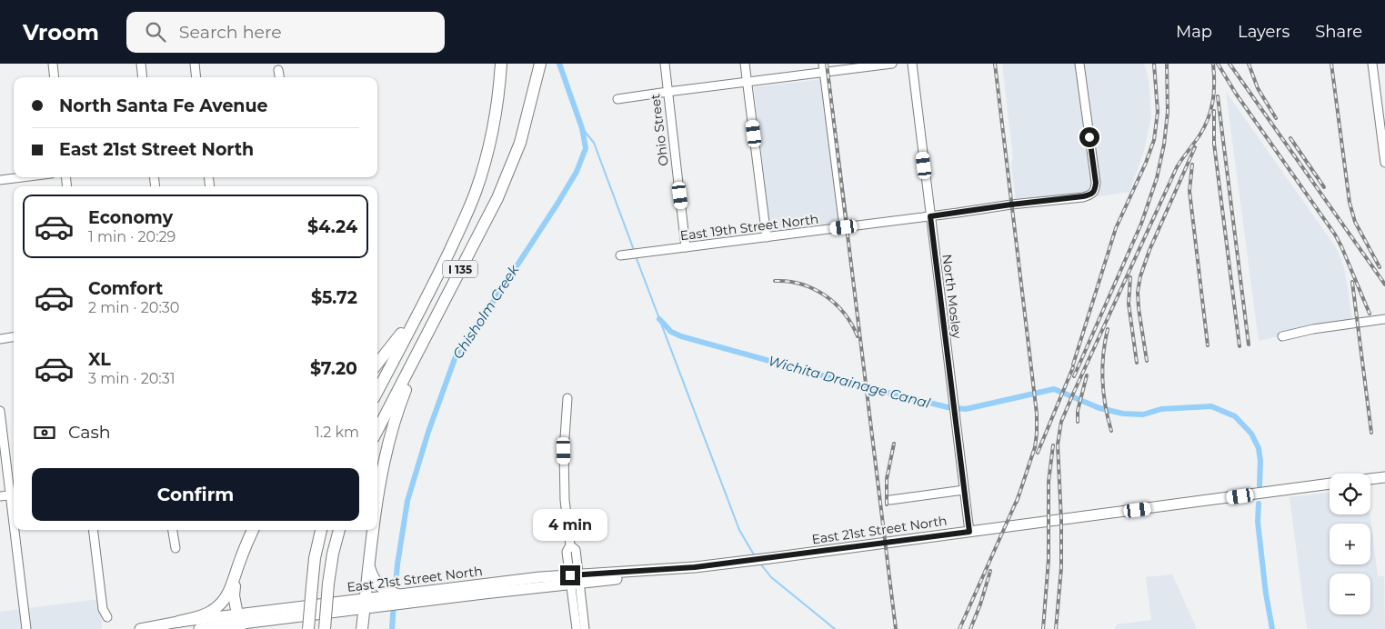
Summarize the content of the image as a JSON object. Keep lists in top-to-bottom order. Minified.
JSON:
{"streets":{"highway":["I 135"],"main road":["East 21st Street North"],"street":["Ohio Street","East 19th Street North","North Mosley"]},"crossings":[["Ohio Street","East 19th Street North"],["East 19th Street North","North Mosley"],["North Mosley","East 21st Street North"]],"water":["Chisholm Creek","Wichita Drainage Canal"],"page":{"header":"Vroom","search":"Search here","nav":["Map","Layers","Share"],"banner":["North Santa Fe Avenue","East 21st Street North"],"list":[{"name":"Economy","note":"1 min · 20:29","value":"$4.24"},{"name":"Comfort","note":"2 min · 20:30","value":"$5.72"},{"name":"XL","note":"3 min · 20:31","value":"$7.20"}],"pay":["Cash","1.2 km"],"buttons":"Confirm","map_buttons":["+","−"],"bubble":"4 min"}}
